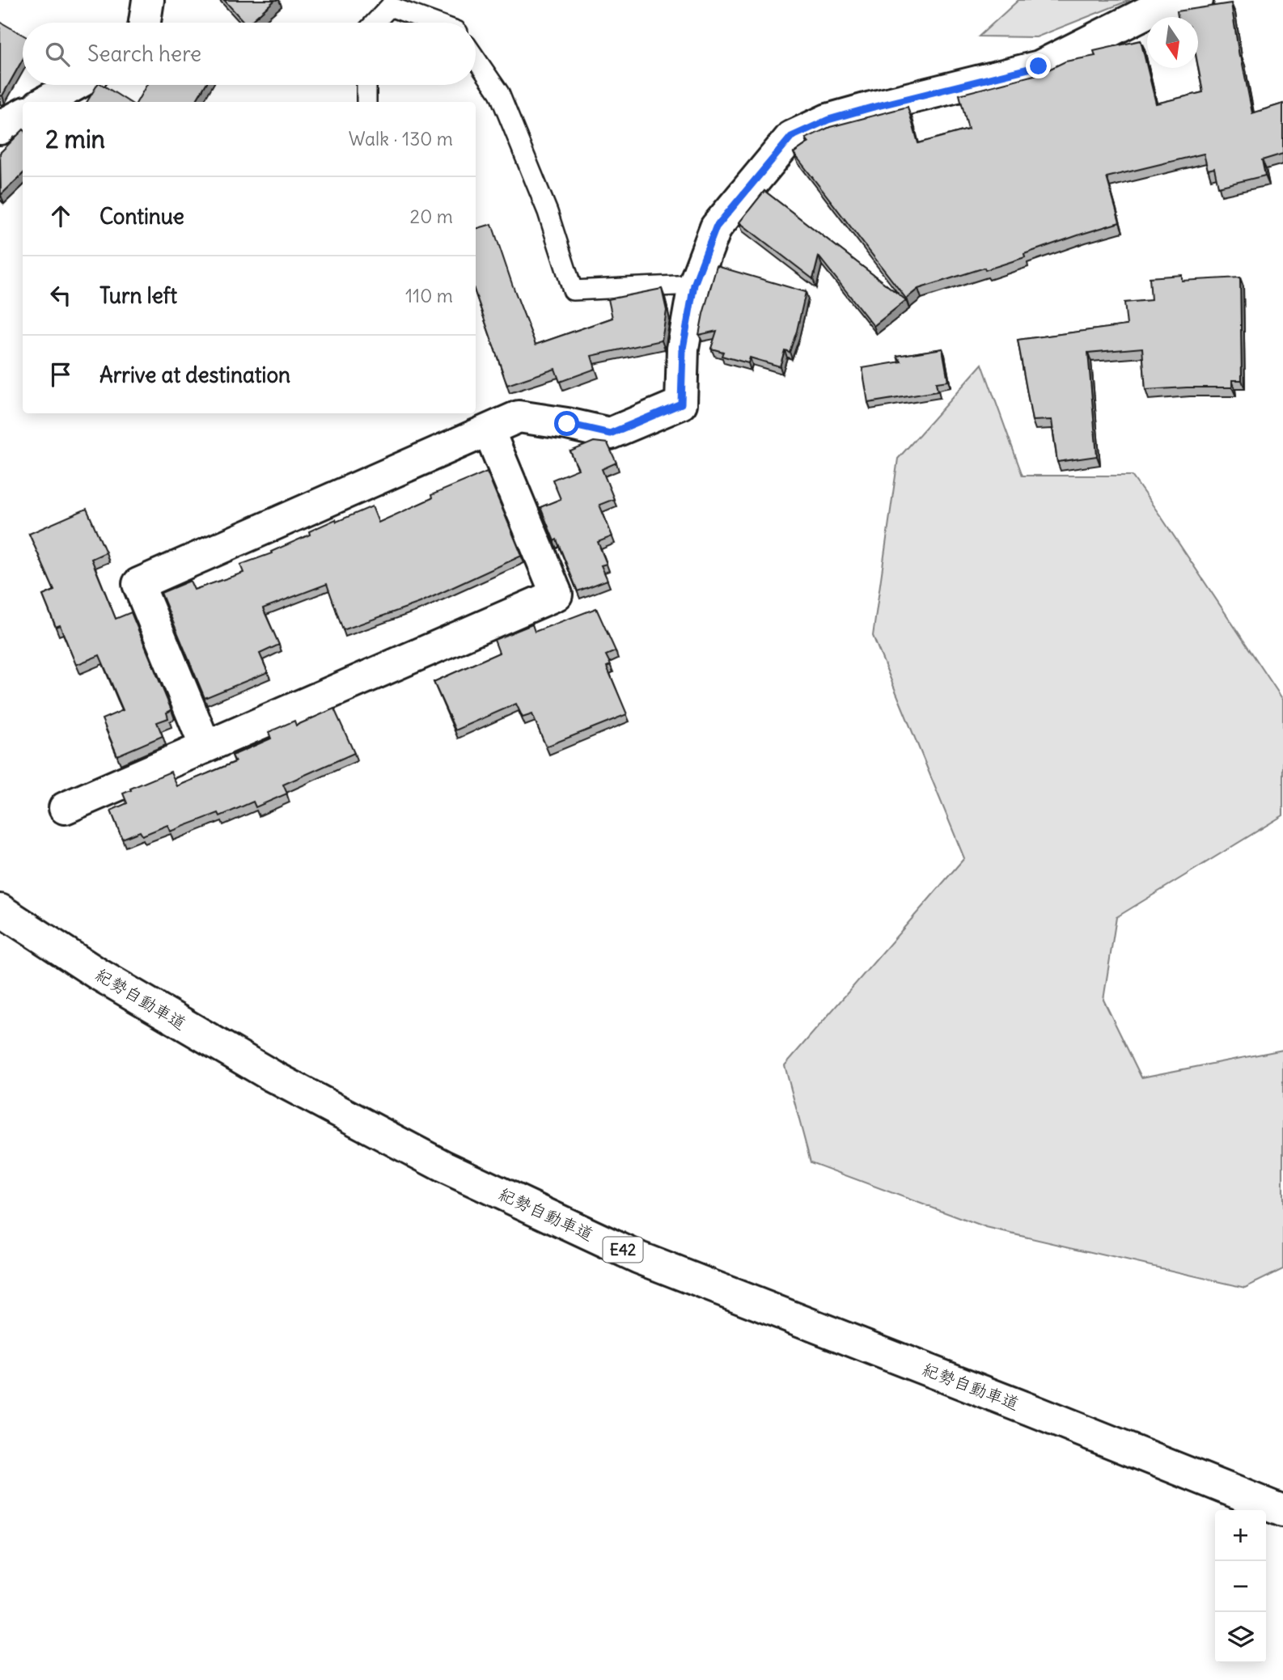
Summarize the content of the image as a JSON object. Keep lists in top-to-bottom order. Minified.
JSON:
{"streets":{"main road":["紀勢自動車道","E42"]},"north":"bottom","page":{"search":"Search here","heading":["2 min","Walk · 130 m"],"list":[["Continue","20 m"],["Turn left","110 m"],"Arrive at destination"],"map_buttons":["+","−"]}}
